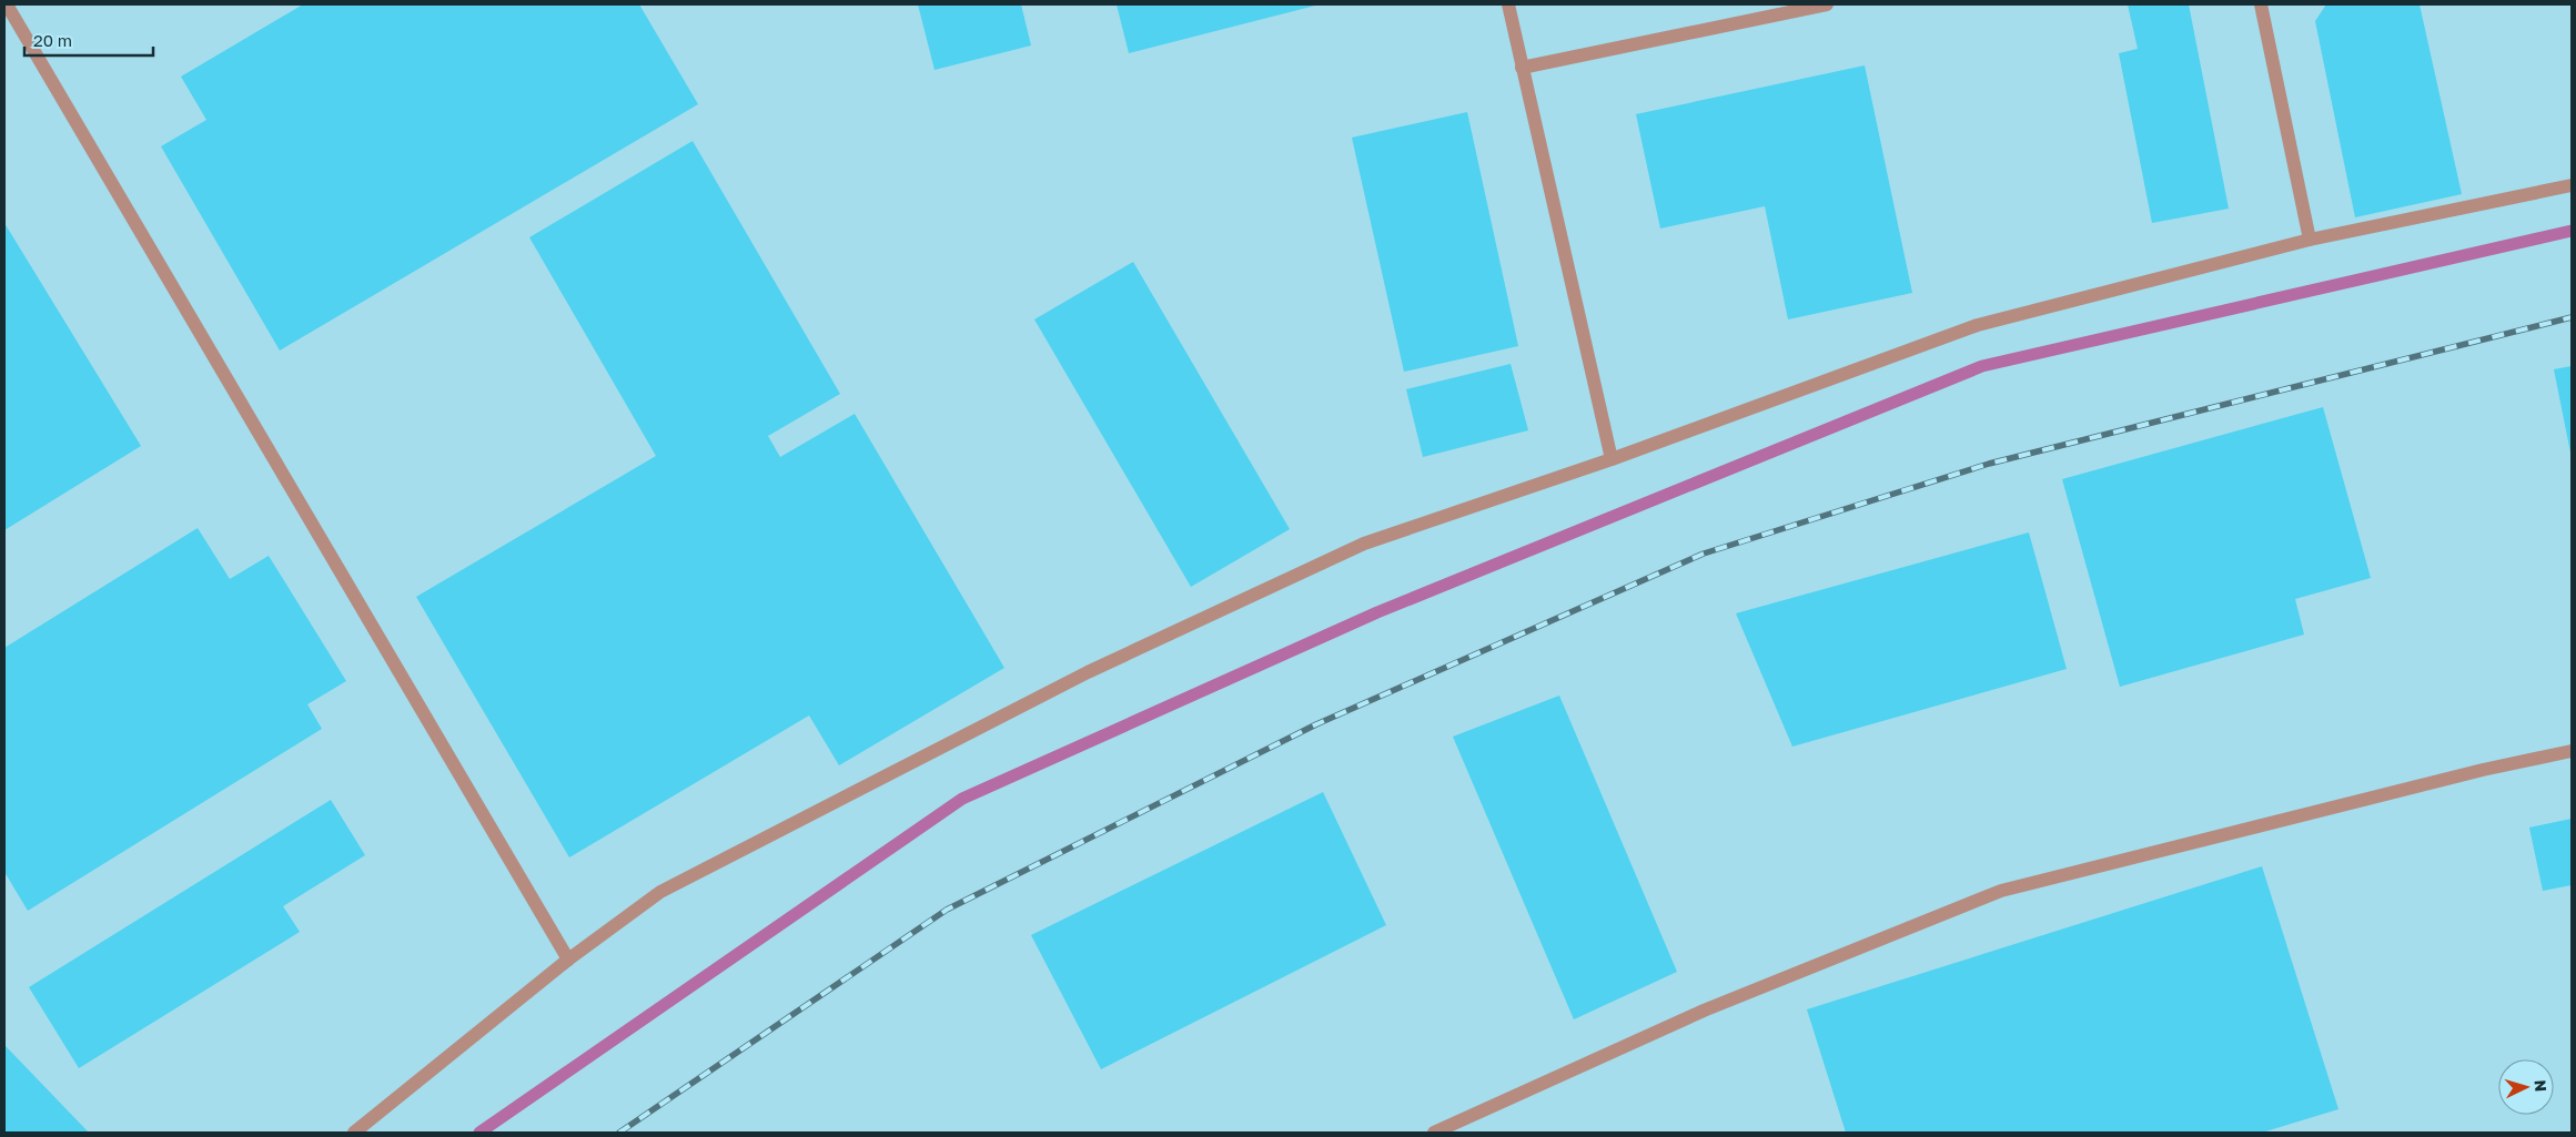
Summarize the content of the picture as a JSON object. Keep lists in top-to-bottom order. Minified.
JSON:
{"scale_bar":"20 m","north":"right"}
